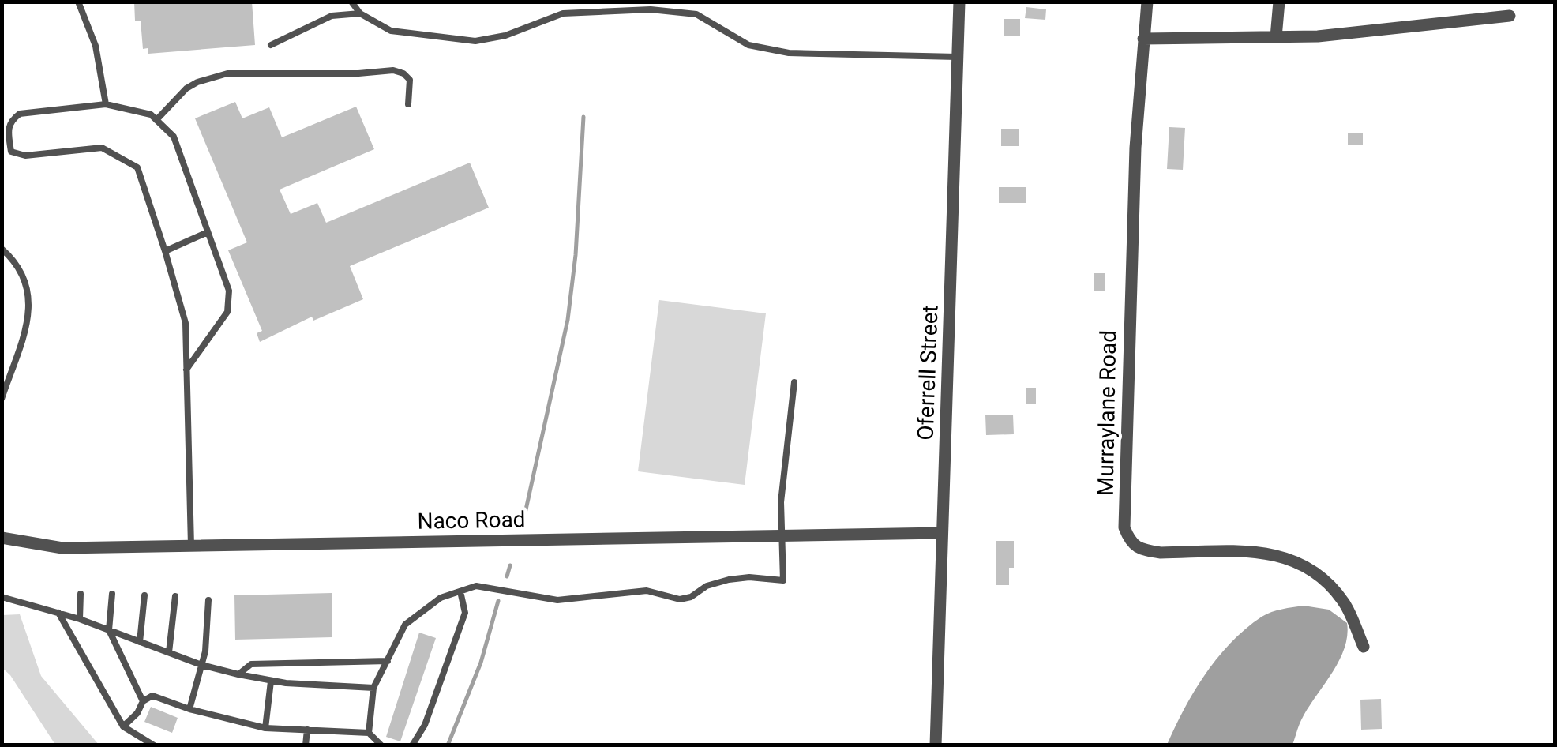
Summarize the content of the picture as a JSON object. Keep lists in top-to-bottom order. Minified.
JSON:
{"streets":{"street":["Oferrell Street","Murraylane Road","Naco Road"]},"crossings":[["Oferrell Street","Naco Road"]]}
